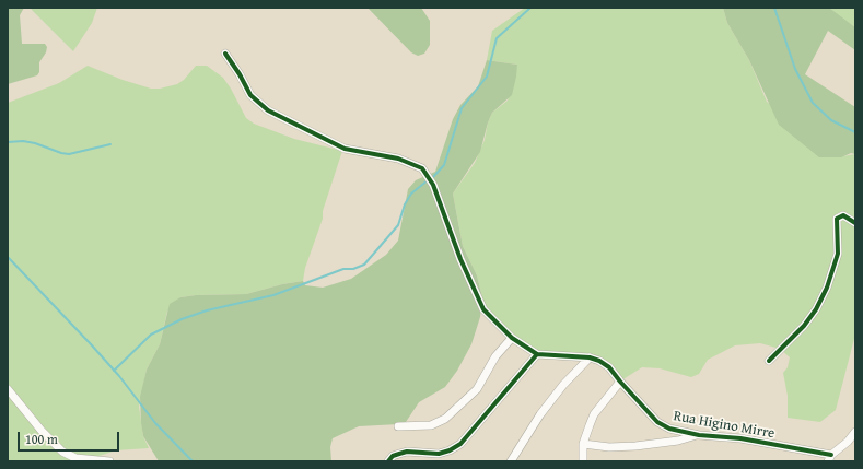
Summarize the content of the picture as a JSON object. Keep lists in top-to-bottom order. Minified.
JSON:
{"streets":{"street":["Rua Higino Mirre"]},"scale_bar":"100 m"}
